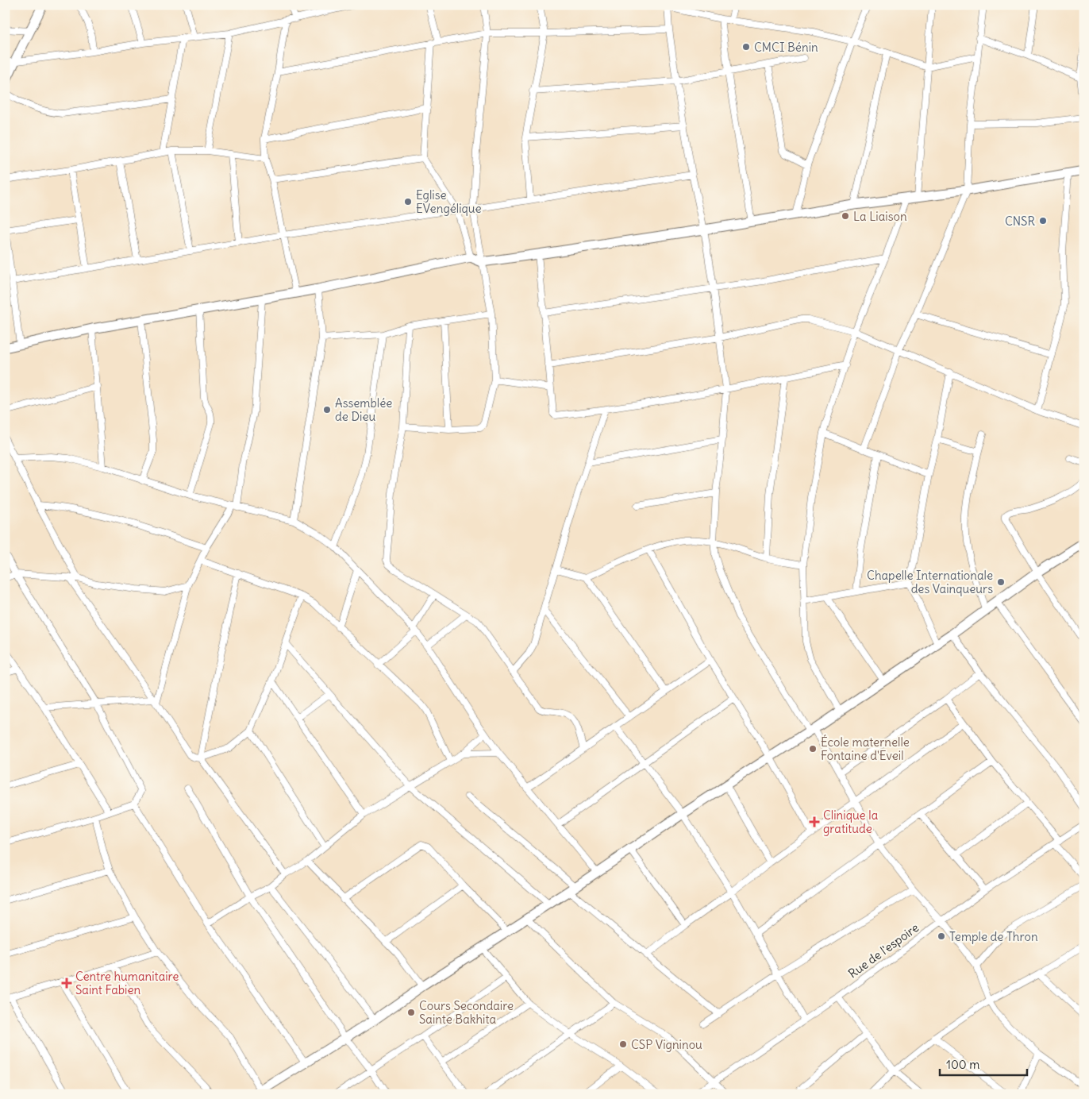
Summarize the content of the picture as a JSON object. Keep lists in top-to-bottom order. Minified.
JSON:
{"streets":{"street":["Rue de l'espoire"]},"places":{"other":["CMCI Bénin","Eglise EVengélique","La Liaison","CNSR","Assemblée de Dieu","Chapelle Internationale des Vainqueurs","École maternelle Fontaine d'Eveil","Temple de Thron","Cours Secondaire Sainte Bakhita","CSP Vigninou"],"health":["Clinique la gratitude","Centre humanitaire Saint Fabien"]},"scale_bar":"100 m"}
